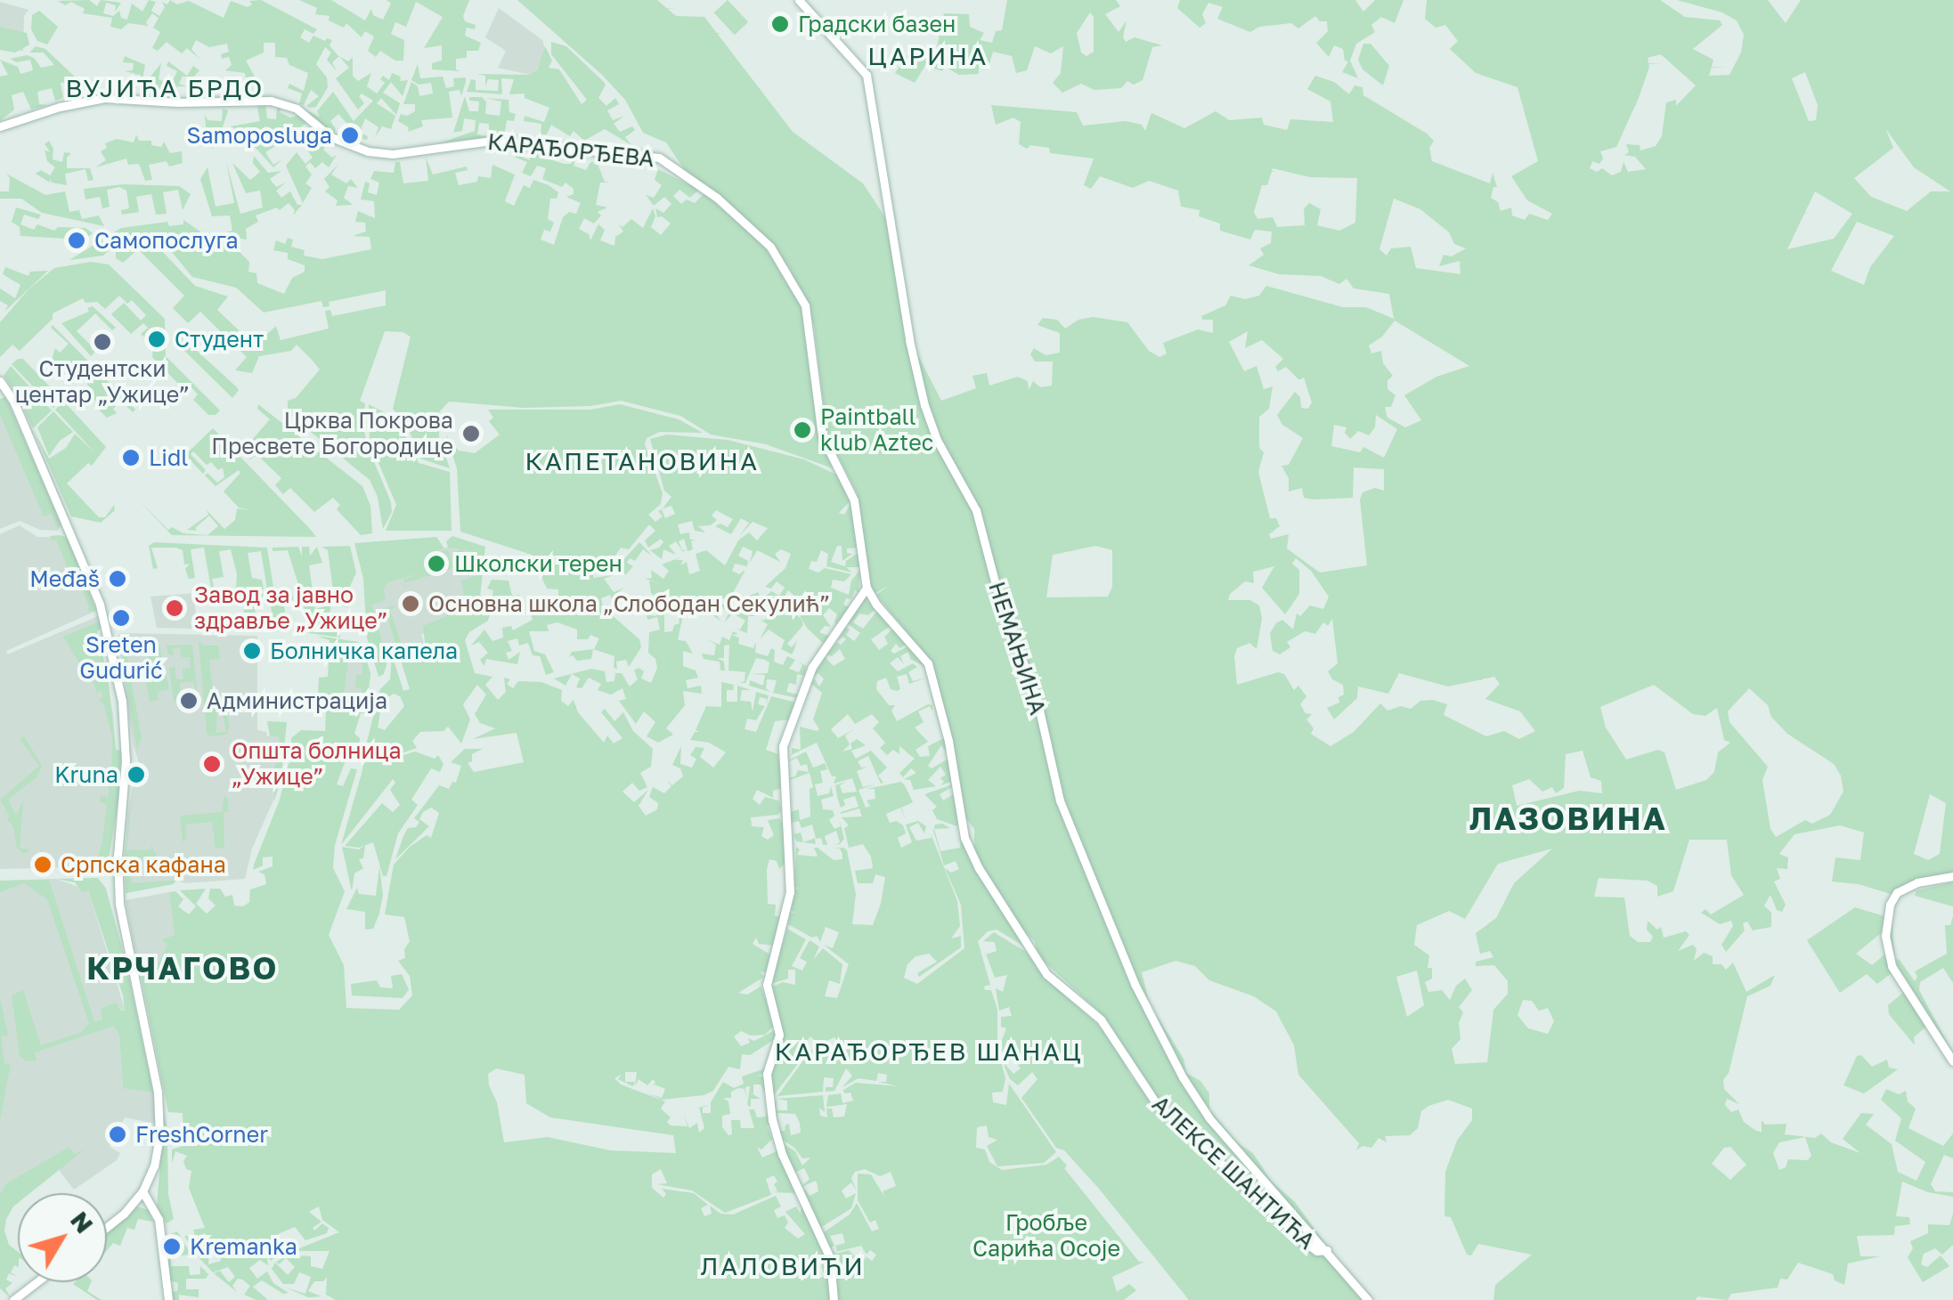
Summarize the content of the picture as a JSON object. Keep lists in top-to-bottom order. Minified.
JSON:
{"streets":{"street":["КАРАЂОРЂЕВА","НЕМАЊИНА","АЛЕКСЕ ШАНТИЋА"]},"crossings":[["КАРАЂОРЂЕВА","АЛЕКСЕ ШАНТИЋА"],["НЕМАЊИНА","АЛЕКСЕ ШАНТИЋА"]],"districts":["ЦАРИНА","ВУЈИЋА БРДО","КАПЕТАНОВИНА","ЛАЗОВИНА","КРЧАГОВО","КАРАЂОРЂЕВ ШАНАЦ","ЛАЛОВИЋИ"],"parks":["Гробље Сарића Осоје"],"places":["Градски базен","Samoposluga","Самопослуга","Студент","Студентски центар „Ужице”","Paintball klub Aztec","Црква Покрова Пресвете Богородице","Lidl","Школски терен","Međaš","Основна школа „Слободан Секулић”","Завод за јавно здравље „Ужице”","Sreten Gudurić","Болничка капела","Администрација","Општа болница „Ужице”","Kruna","Српска кафана","FreshCorner","Kremanka"],"north":"top right"}
